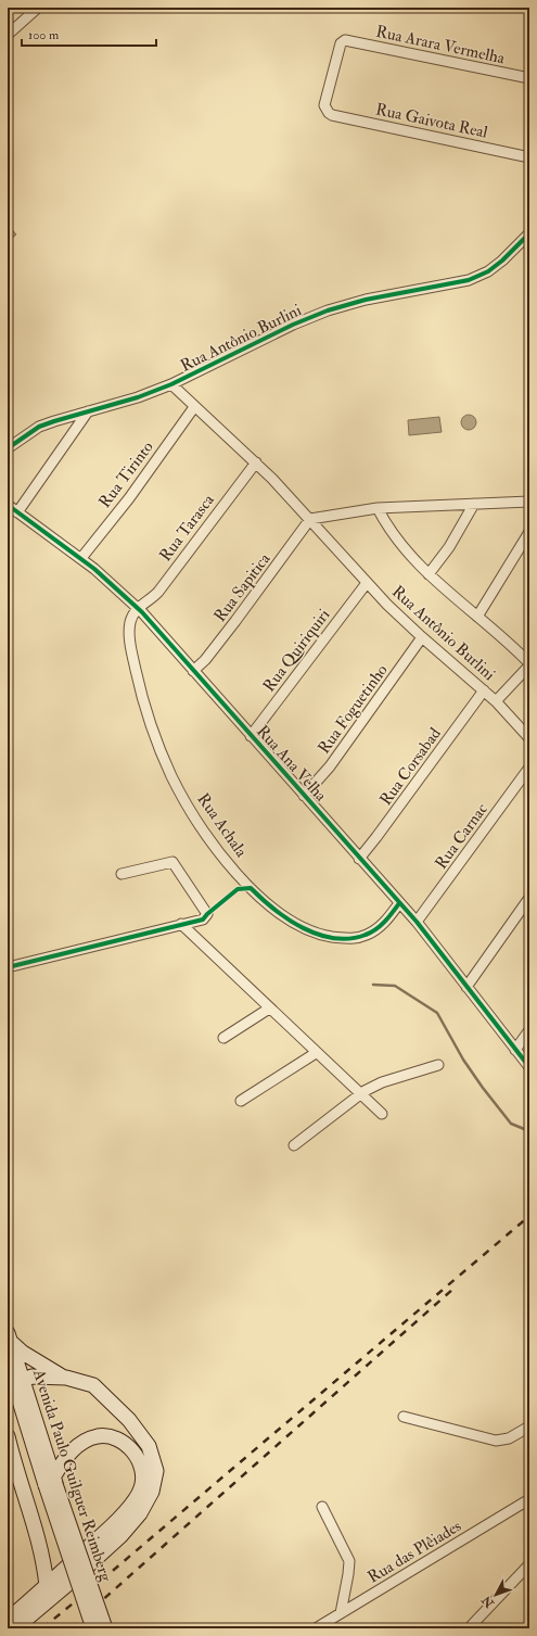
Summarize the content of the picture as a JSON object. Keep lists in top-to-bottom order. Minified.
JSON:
{"streets":{"street":["Rua Arara Vermelha","Rua Gaivota Real","Rua Antônio Burlini","Rua Tirinto","Rua Tarasca","Rua Sapitica","Rua Quiriquiri","Rua Foguetinho","Rua Ana Velha","Rua Corsabad","Rua Achala","Rua Carnac","Avenida Paulo Guilguer Reimberg","Rua das Plêiades"]},"crossings":[["Rua Arara Vermelha","Rua Gaivota Real"],["Rua Antônio Burlini","Rua Tirinto"],["Rua Antônio Burlini","Rua Tarasca"],["Rua Antônio Burlini","Rua Sapitica"],["Rua Antônio Burlini","Rua Quiriquiri"],["Rua Antônio Burlini","Rua Foguetinho"],["Rua Antônio Burlini","Rua Corsabad"],["Rua Tirinto","Rua Ana Velha"],["Rua Tarasca","Rua Ana Velha"],["Rua Tarasca","Rua Achala"],["Rua Sapitica","Rua Ana Velha"],["Rua Quiriquiri","Rua Ana Velha"],["Rua Foguetinho","Rua Ana Velha"],["Rua Ana Velha","Rua Corsabad"],["Rua Ana Velha","Rua Achala"],["Rua Ana Velha","Rua Carnac"]],"scale_bar":"100 m","north":"bottom left"}
